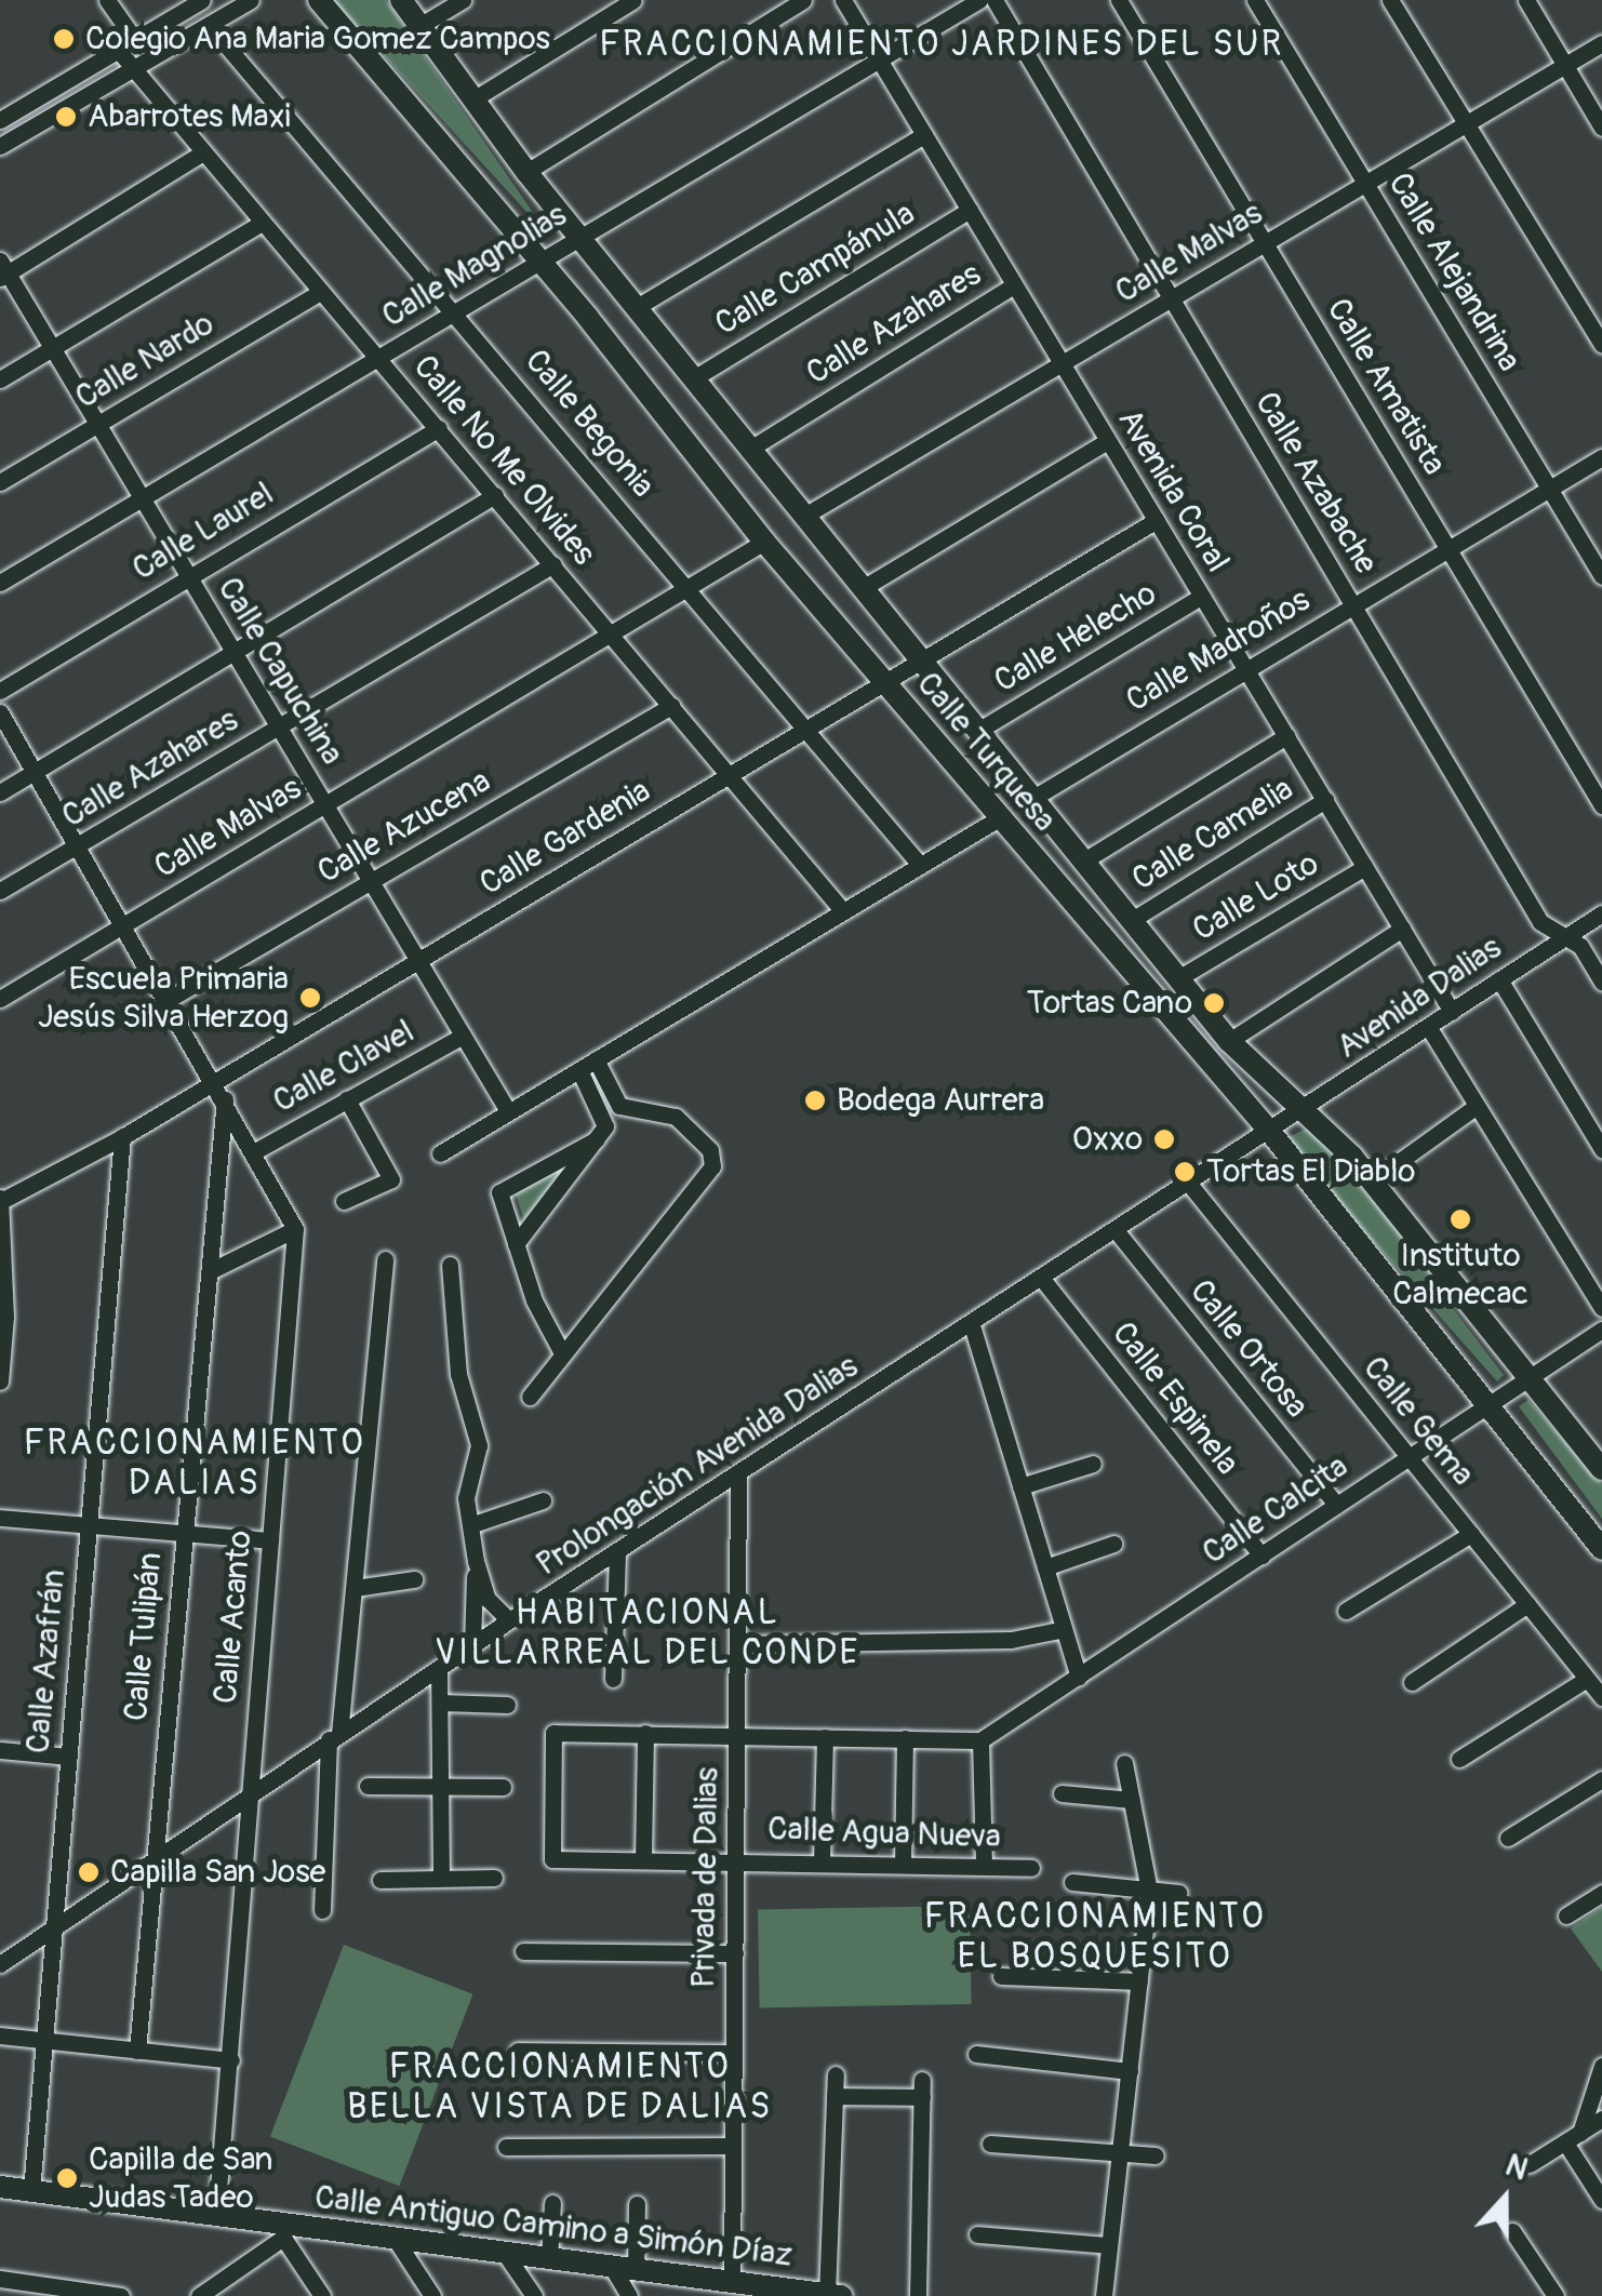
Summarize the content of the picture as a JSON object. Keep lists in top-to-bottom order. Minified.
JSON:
{"streets":{"main road":["Calle Turquesa","Calle Antiguo Camino a Simón Díaz"],"street":["Calle Malvas","Calle Magnolias","Calle Campánula","Calle Alejandrina","Calle Azahares","Calle Nardo","Calle Amatista","Calle Begonia","Calle No Me Olvides","Calle Azabache","Avenida Coral","Calle Laurel","Calle Helecho","Calle Madroños","Calle Capuchina","Calle Azucena","Calle Camelia","Calle Gardenia","Calle Loto","Avenida Dalias","Calle Clavel","Calle Ortosa","Calle Espinela","Calle Gema","Prolongación Avenida Dalias","Calle Calcita","Calle Acanto","Calle Tulipán","Calle Azafrán","Calle Agua Nueva","Privada de Dalias"]},"crossings":[["Calle Malvas","Calle Alejandrina"],["Calle Malvas","Calle Amatista"],["Calle Malvas","Calle Begonia"],["Calle Malvas","Calle No Me Olvides"],["Calle Malvas","Calle Azabache"],["Calle Malvas","Avenida Coral"],["Calle Malvas","Calle Capuchina"],["Calle Malvas","Calle Turquesa"],["Calle Magnolias","Calle Begonia"],["Calle Magnolias","Calle No Me Olvides"],["Calle Magnolias","Avenida Coral"],["Calle Magnolias","Calle Capuchina"],["Calle Magnolias","Calle Turquesa"],["Calle Campánula","Avenida Coral"],["Calle Campánula","Calle Turquesa"],["Calle Alejandrina","Calle Madroños"],["Calle Azahares","Calle No Me Olvides"],["Calle Azahares","Avenida Coral"],["Calle Azahares","Calle Capuchina"],["Calle Azahares","Calle Turquesa"],["Calle Nardo","Calle No Me Olvides"],["Calle Nardo","Calle Capuchina"],["Calle Amatista","Calle Madroños"],["Calle Begonia","Calle Gardenia"],["Calle No Me Olvides","Calle Laurel"],["Calle No Me Olvides","Calle Azucena"],["Calle No Me Olvides","Calle Gardenia"],["Calle Azabache","Calle Madroños"],["Calle Azabache","Avenida Dalias"],["Avenida Coral","Calle Helecho"],["Avenida Coral","Calle Madroños"],["Avenida Coral","Calle Camelia"],["Avenida Coral","Calle Gardenia"],["Avenida Coral","Calle Loto"],["Avenida Coral","Avenida Dalias"],["Calle Laurel","Calle Capuchina"],["Calle Helecho","Calle Turquesa"],["Calle Madroños","Calle Turquesa"],["Calle Capuchina","Calle Azucena"],["Calle Capuchina","Calle Gardenia"],["Calle Capuchina","Calle Clavel"],["Calle Turquesa","Calle Camelia"],["Calle Turquesa","Calle Gardenia"],["Calle Turquesa","Calle Loto"],["Calle Turquesa","Avenida Dalias"],["Calle Turquesa","Prolongación Avenida Dalias"],["Calle Turquesa","Calle Calcita"],["Calle Gardenia","Calle Azafrán"],["Avenida Dalias","Prolongación Avenida Dalias"],["Calle Ortosa","Prolongación Avenida Dalias"],["Calle Ortosa","Calle Calcita"],["Calle Espinela","Prolongación Avenida Dalias"],["Calle Espinela","Calle Calcita"],["Calle Gema","Prolongación Avenida Dalias"],["Calle Gema","Calle Calcita"],["Prolongación Avenida Dalias","Calle Acanto"],["Prolongación Avenida Dalias","Calle Tulipán"],["Prolongación Avenida Dalias","Calle Azafrán"],["Prolongación Avenida Dalias","Privada de Dalias"],["Calle Acanto","Calle Antiguo Camino a Simón Díaz"],["Calle Azafrán","Calle Antiguo Camino a Simón Díaz"],["Calle Agua Nueva","Privada de Dalias"],["Privada de Dalias","Calle Antiguo Camino a Simón Díaz"]],"districts":["FRACCIONAMIENTO JARDINES DEL SUR","FRACCIONAMIENTO DALIAS","HABITACIONAL VILLARREAL DEL CONDE","FRACCIONAMIENTO EL BOSQUESITO","FRACCIONAMIENTO BELLA VISTA DE DALIAS"],"places":["Colegio Ana Maria Gomez Campos","Abarrotes Maxi","Escuela Primaria Jesús Silva Herzog","Tortas Cano","Bodega Aurrera","Oxxo","Tortas El Diablo","Instituto Calmecac","Capilla San Jose","Capilla de San Judas Tadeo"],"north":"top"}
